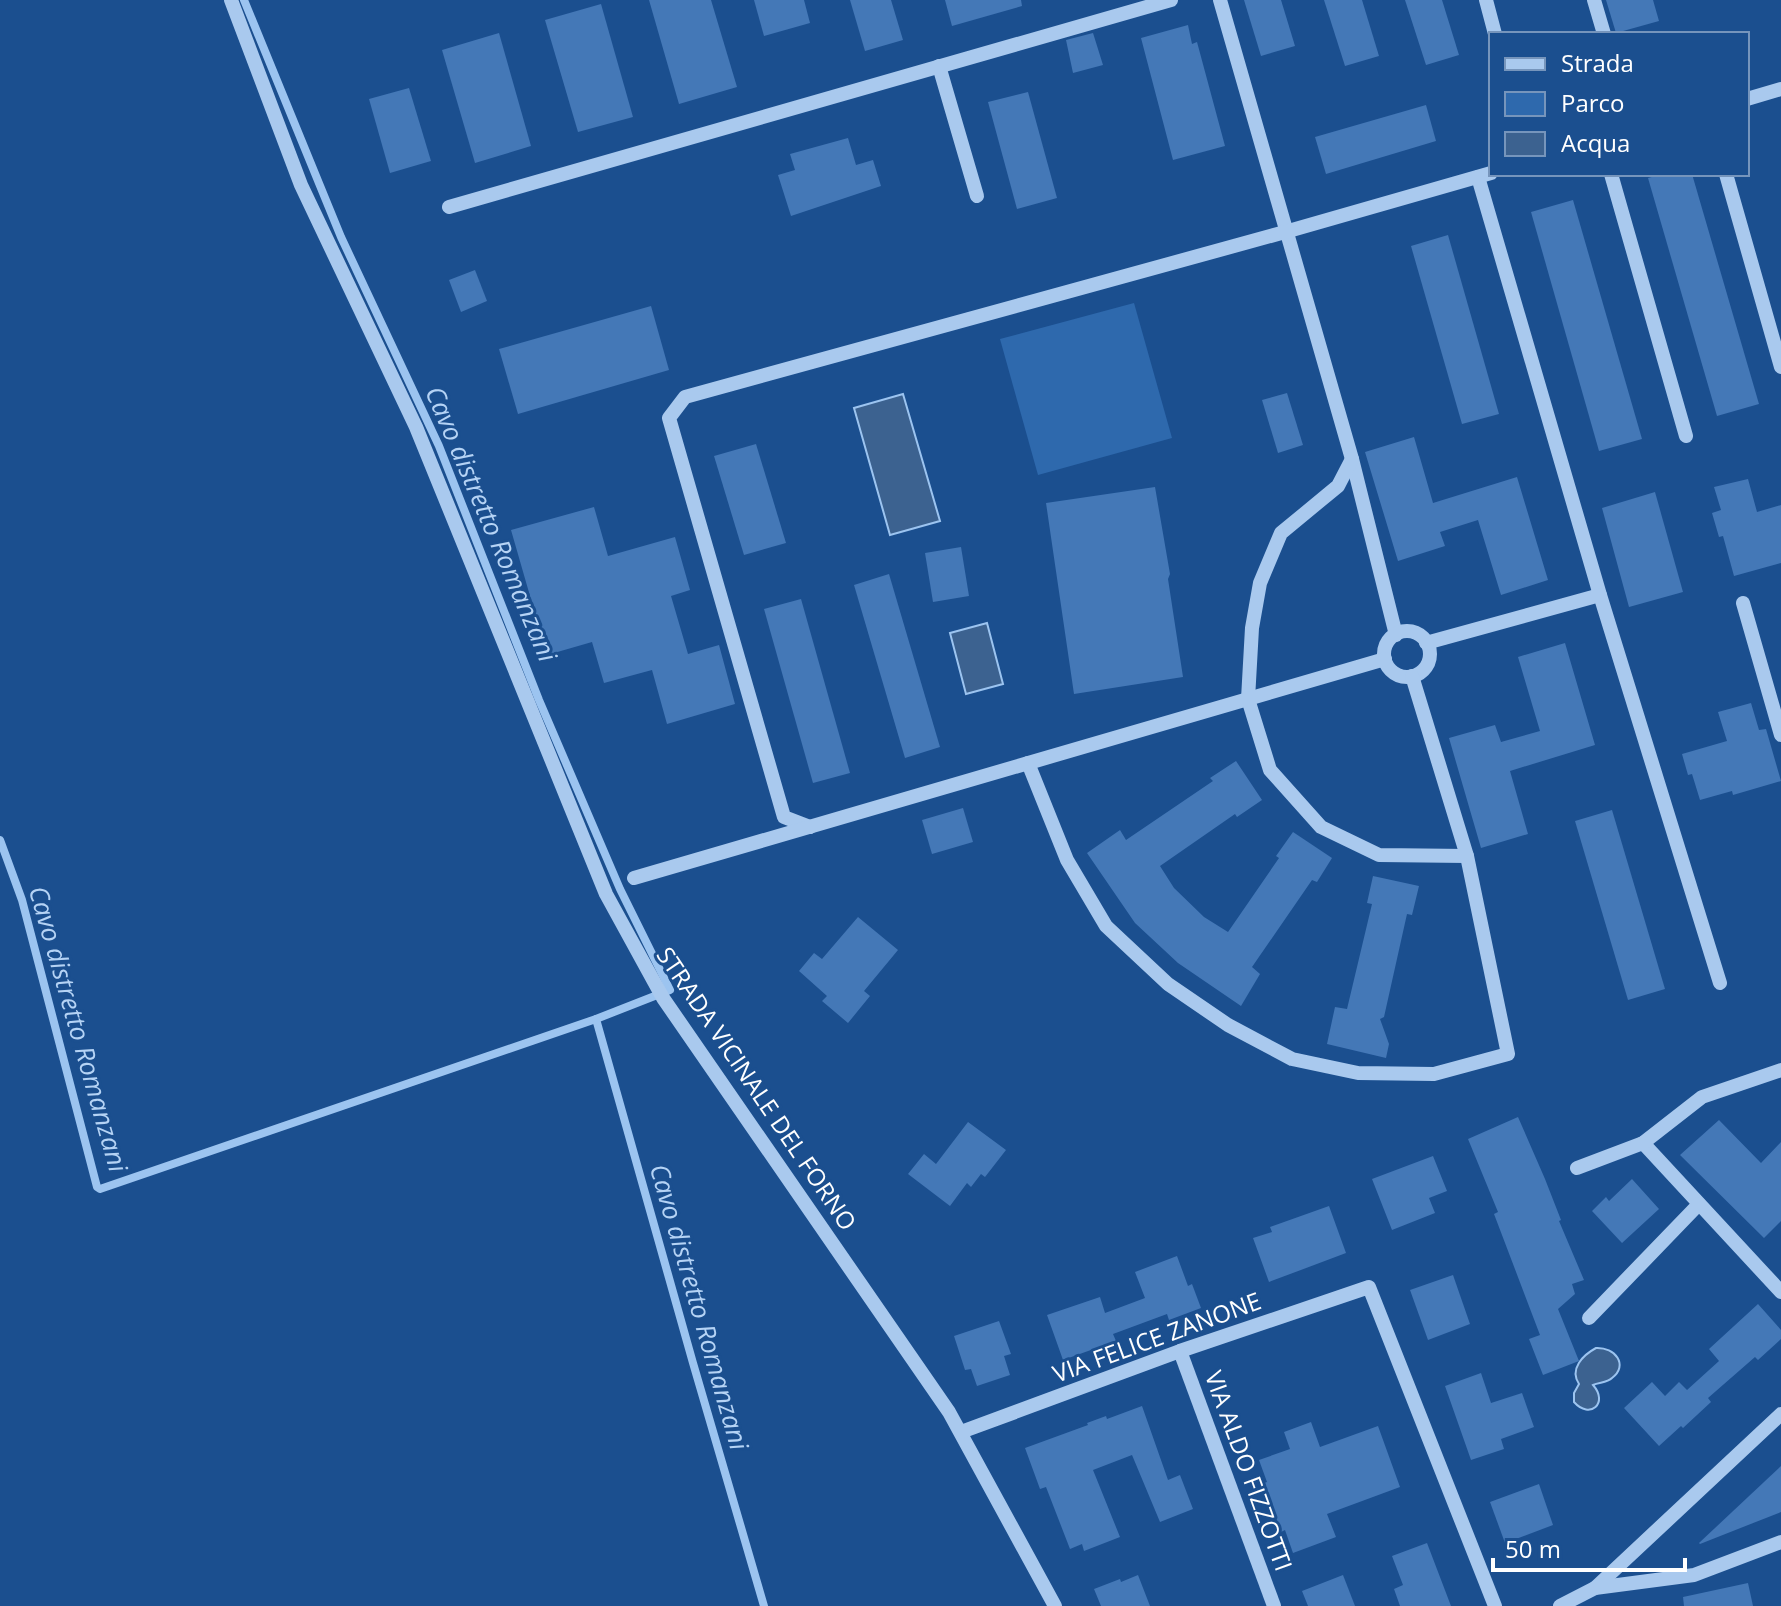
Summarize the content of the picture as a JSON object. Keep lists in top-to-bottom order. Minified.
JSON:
{"streets":{"street":["STRADA VICINALE DEL FORNO","VIA FELICE ZANONE","VIA ALDO FIZZOTTI"]},"crossings":[["STRADA VICINALE DEL FORNO","VIA FELICE ZANONE"],["VIA FELICE ZANONE","VIA ALDO FIZZOTTI"]],"water":["Cavo distretto Romanzani"],"legend":["Strada","Parco","Acqua"],"scale_bar":"50 m"}
